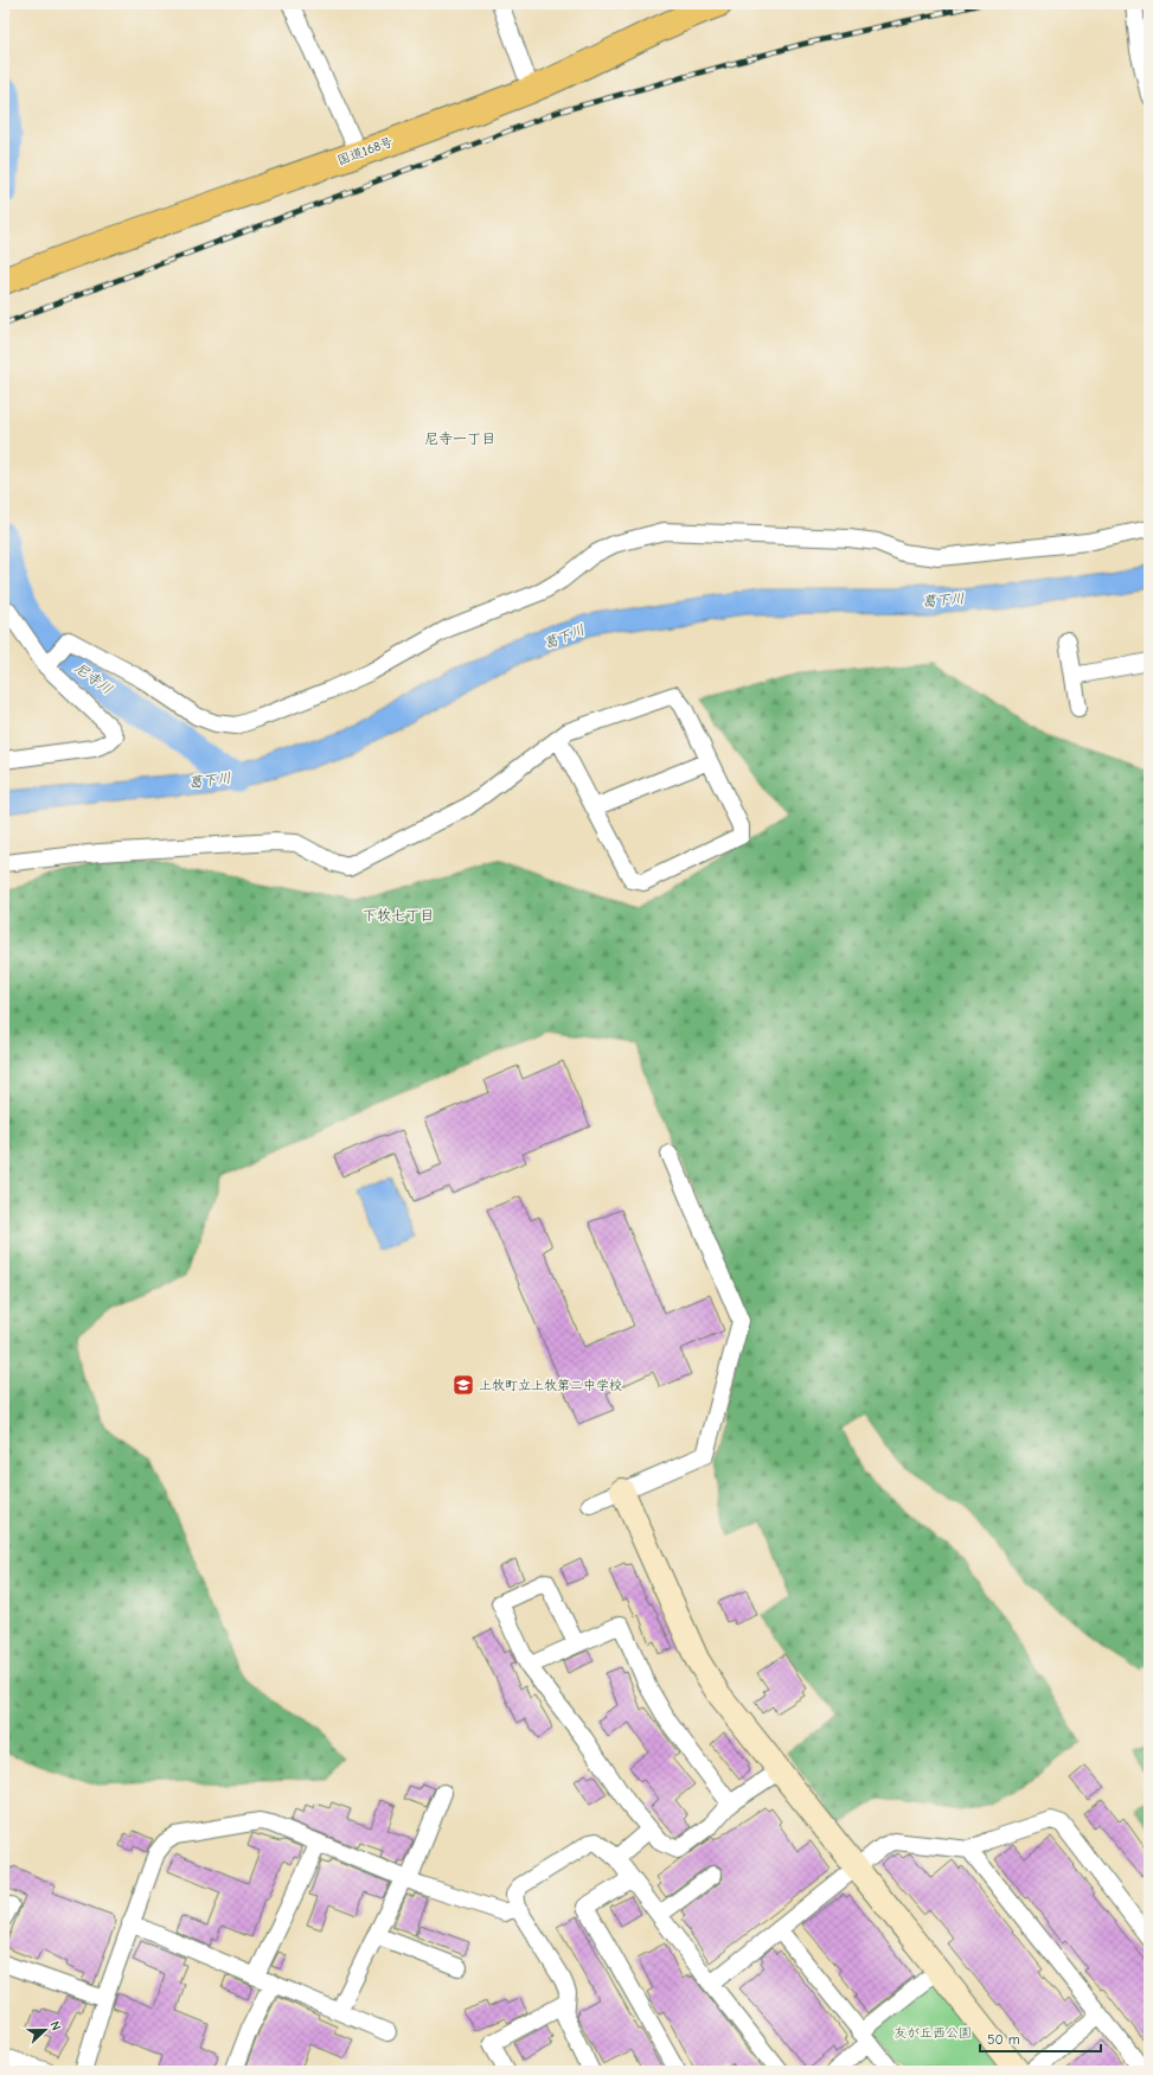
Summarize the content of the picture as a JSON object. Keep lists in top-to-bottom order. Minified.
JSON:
{"streets":{"highway":["国道168号"]},"districts":["尼寺一丁目","下牧七丁目"],"water":["葛下川","尼寺川"],"parks":["友が丘西公園"],"places":{"school or university":["上牧町立上牧第二中学校"]},"scale_bar":"50 m","north":"right"}
